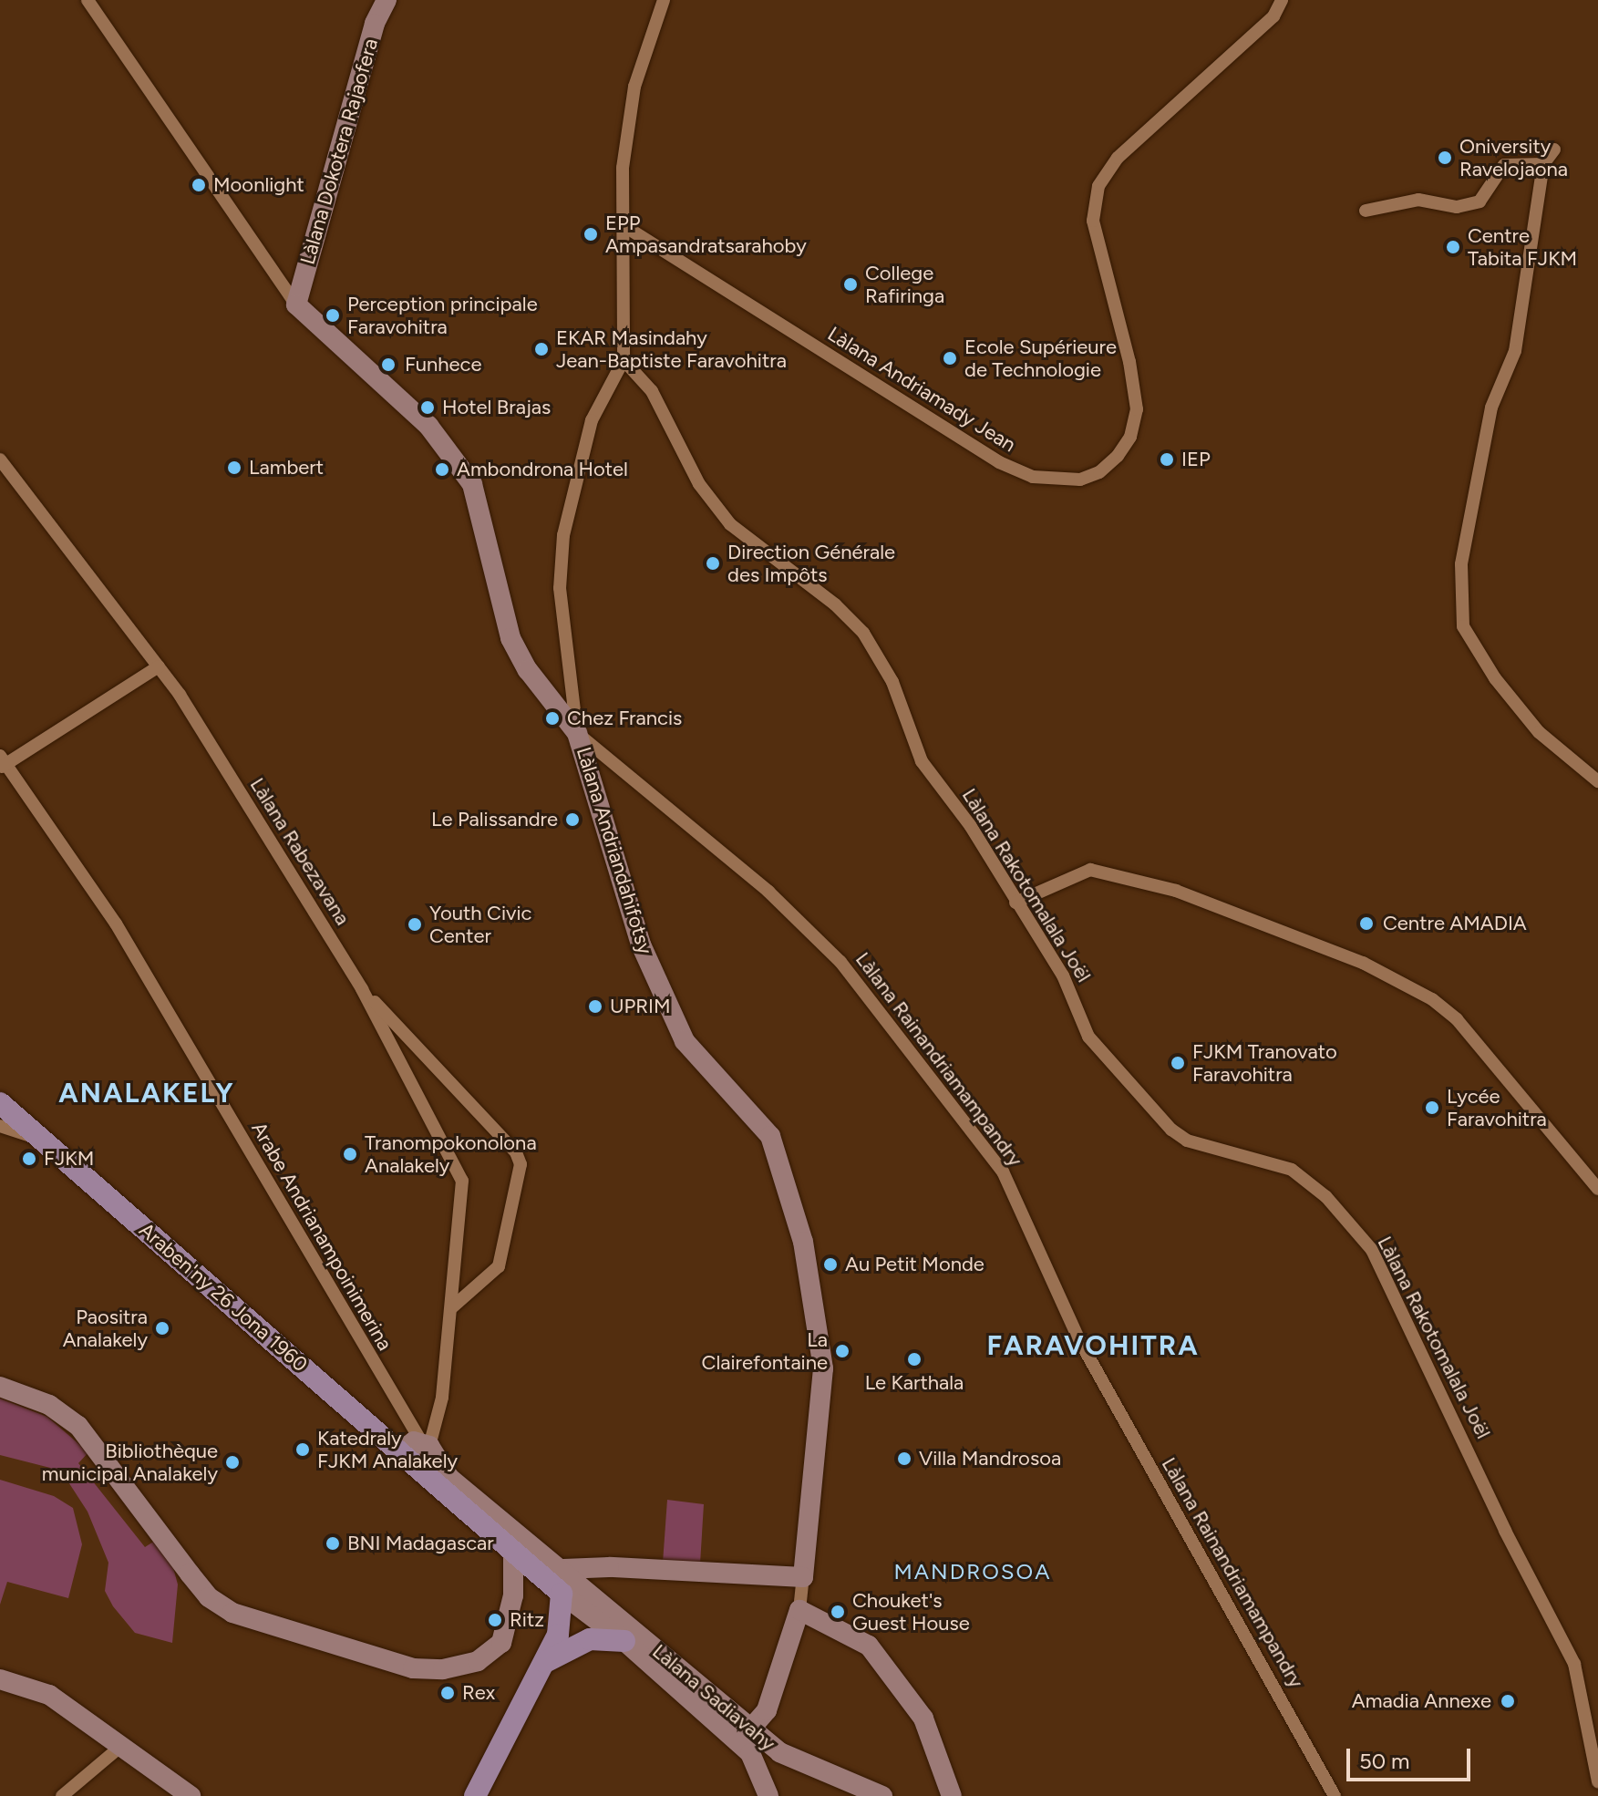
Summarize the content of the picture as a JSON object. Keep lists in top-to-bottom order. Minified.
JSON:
{"streets":{"main road":["Araben'ny 26 Jona 1960"],"street":["Làlana Dokotera Rajaofera","Làlana Andriamady Jean","Làlana Andriandahifotsy","Làlana Rabezavana","Làlana Rakotomalala Joël","Làlana Rainandriamampandry","Arabe Andrianampoinimerina","Làlana Sadiavahy"]},"crossings":[["Làlana Andriandahifotsy","Làlana Rainandriamampandry"],["Làlana Rabezavana","Arabe Andrianampoinimerina"],["Làlana Rabezavana","Araben'ny 26 Jona 1960"],["Làlana Rabezavana","Làlana Sadiavahy"],["Arabe Andrianampoinimerina","Araben'ny 26 Jona 1960"],["Arabe Andrianampoinimerina","Làlana Sadiavahy"],["Araben'ny 26 Jona 1960","Làlana Sadiavahy"]],"districts":["ANALAKELY","FARAVOHITRA","MANDROSOA"],"places":["Oniversity Ravelojaona","Moonlight","EPP Ampasandratsarahoby","Centre Tabita FJKM","College Rafiringa","Perception principale Faravohitra","EKAR Masindahy Jean-Baptiste Faravohitra","Ecole Supérieure de Technologie","Funhece","Hotel Brajas","IEP","Lambert","Ambondrona Hotel","Direction Générale des Impôts","Chez Francis","Le Palissandre","Centre AMADIA","Youth Civic Center","UPRIM","FJKM Tranovato Faravohitra","Lycée Faravohitra","Tranompokonolona Analakely","FJKM","Au Petit Monde","Paositra Analakely","La Clairefontaine","Le Karthala","Katedraly FJKM Analakely","Villa Mandrosoa","Bibliothèque municipal Analakely","BNI Madagascar","Chouket's Guest House","Ritz","Rex","Amadia Annexe"],"scale_bar":"50 m"}
